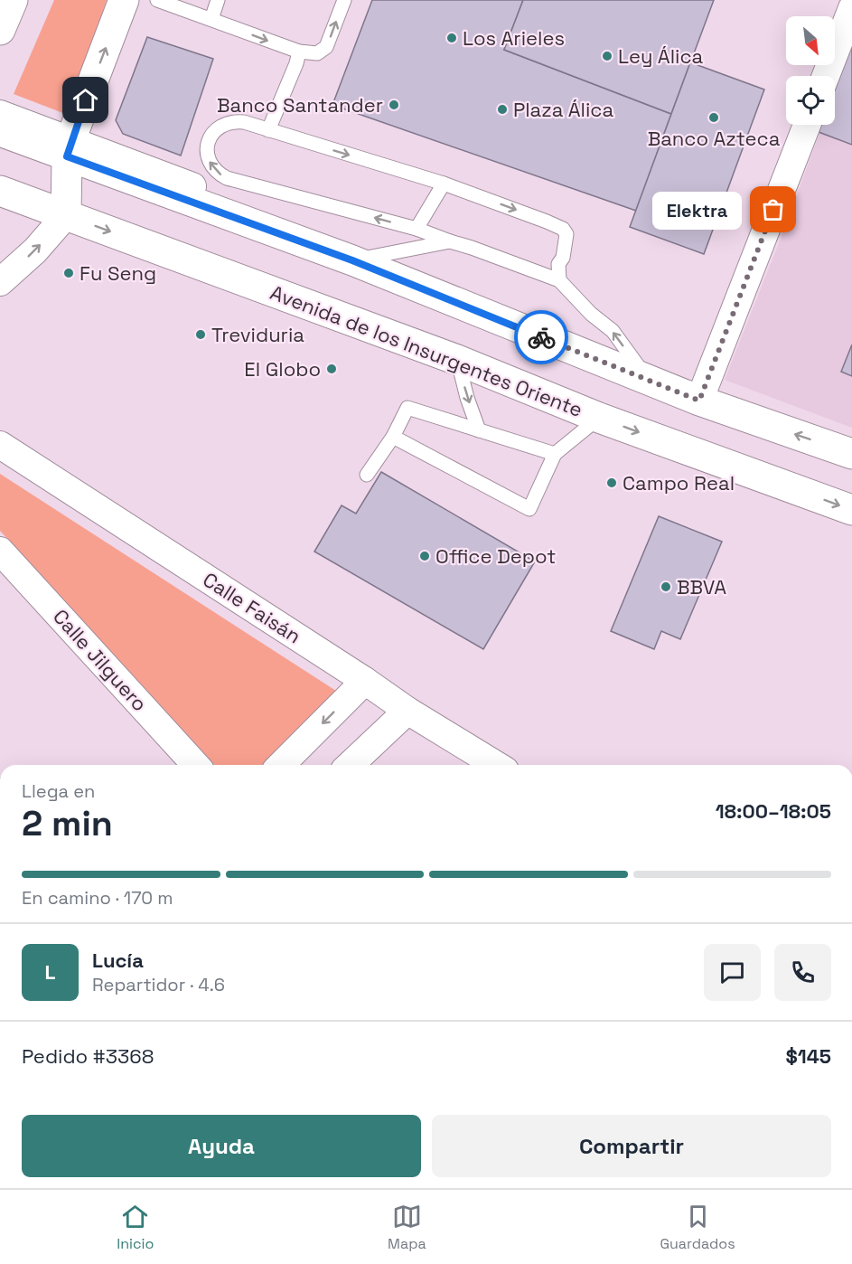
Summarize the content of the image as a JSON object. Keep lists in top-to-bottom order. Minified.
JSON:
{"streets":{"main road":["Avenida de los Insurgentes Oriente"],"street":["Calle Faisán","Calle Jilguero"]},"places":["Los Arieles","Ley Álica","Banco Santander","Plaza Álica","Banco Azteca","Elektra","Fu Seng","Treviduria","El Globo","Campo Real","Office Depot","BBVA"],"north":"bottom right","page":{"bubble":"Elektra","heading":["2 min","Llega en","18:00–18:05"],"panel":["Lucía","Repartidor · 4.6","Pedido #3368","$145"],"bar":"En camino · 170 m","round":"L","buttons":["Ayuda","Compartir"],"tabs":["Inicio","Mapa","Guardados"]}}
